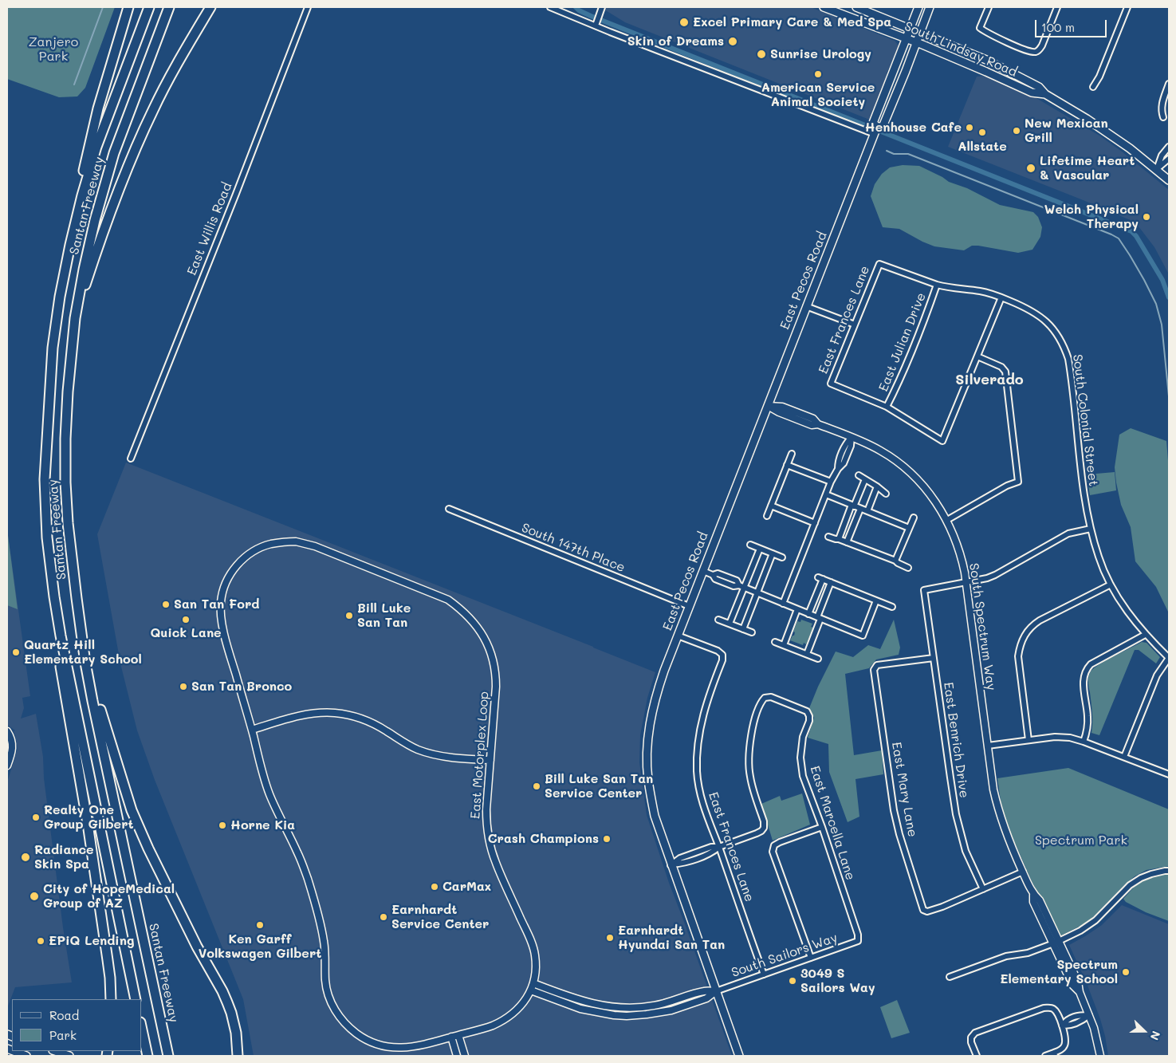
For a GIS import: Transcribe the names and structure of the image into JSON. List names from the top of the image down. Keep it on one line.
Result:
{"streets":{"highway":["Santan Freeway"],"main road":["South Lindsay Road","East Pecos Road"],"street":["East Willis Road","East Frances Lane","East Julian Drive","South Colonial Street","South 147th Place","South Spectrum Way","East Benrich Drive","East Motorplex Loop","East Mary Lane","East Marcella Lane","South Sailors Way"]},"crossings":[["South Lindsay Road","East Pecos Road"],["East Pecos Road","East Frances Lane"],["East Pecos Road","South 147th Place"],["East Pecos Road","South Spectrum Way"],["East Pecos Road","South Sailors Way"],["East Frances Lane","East Julian Drive"],["East Frances Lane","South Colonial Street"],["East Frances Lane","East Marcella Lane"],["East Frances Lane","South Sailors Way"],["East Julian Drive","South Colonial Street"],["South Spectrum Way","East Benrich Drive"],["East Benrich Drive","East Mary Lane"],["East Marcella Lane","South Sailors Way"]],"districts":["Silverado"],"parks":["Zanjero Park","Spectrum Park"],"places":["Excel Primary Care & Med Spa","Skin of Dreams","Sunrise Urology","American Service Animal Society","Henhouse Cafe","New Mexican Grill","Allstate","Lifetime Heart & Vascular","Welch Physical Therapy","San Tan Ford","Bill Luke San Tan","Quick Lane","Quartz Hill Elementary School","San Tan Bronco","Bill Luke San Tan Service Center","Realty One Group Gilbert","Horne Kia","Crash Champions","Radiance Skin Spa","CarMax","City of HopeMedical Group of AZ","Earnhardt Service Center","Ken Garff Volkswagen Gilbert","Earnhardt Hyundai San Tan","EPiQ Lending","Spectrum Elementary School","3049 S Sailors Way"],"legend":["Road","Park"],"scale_bar":"100 m","north":"right"}
